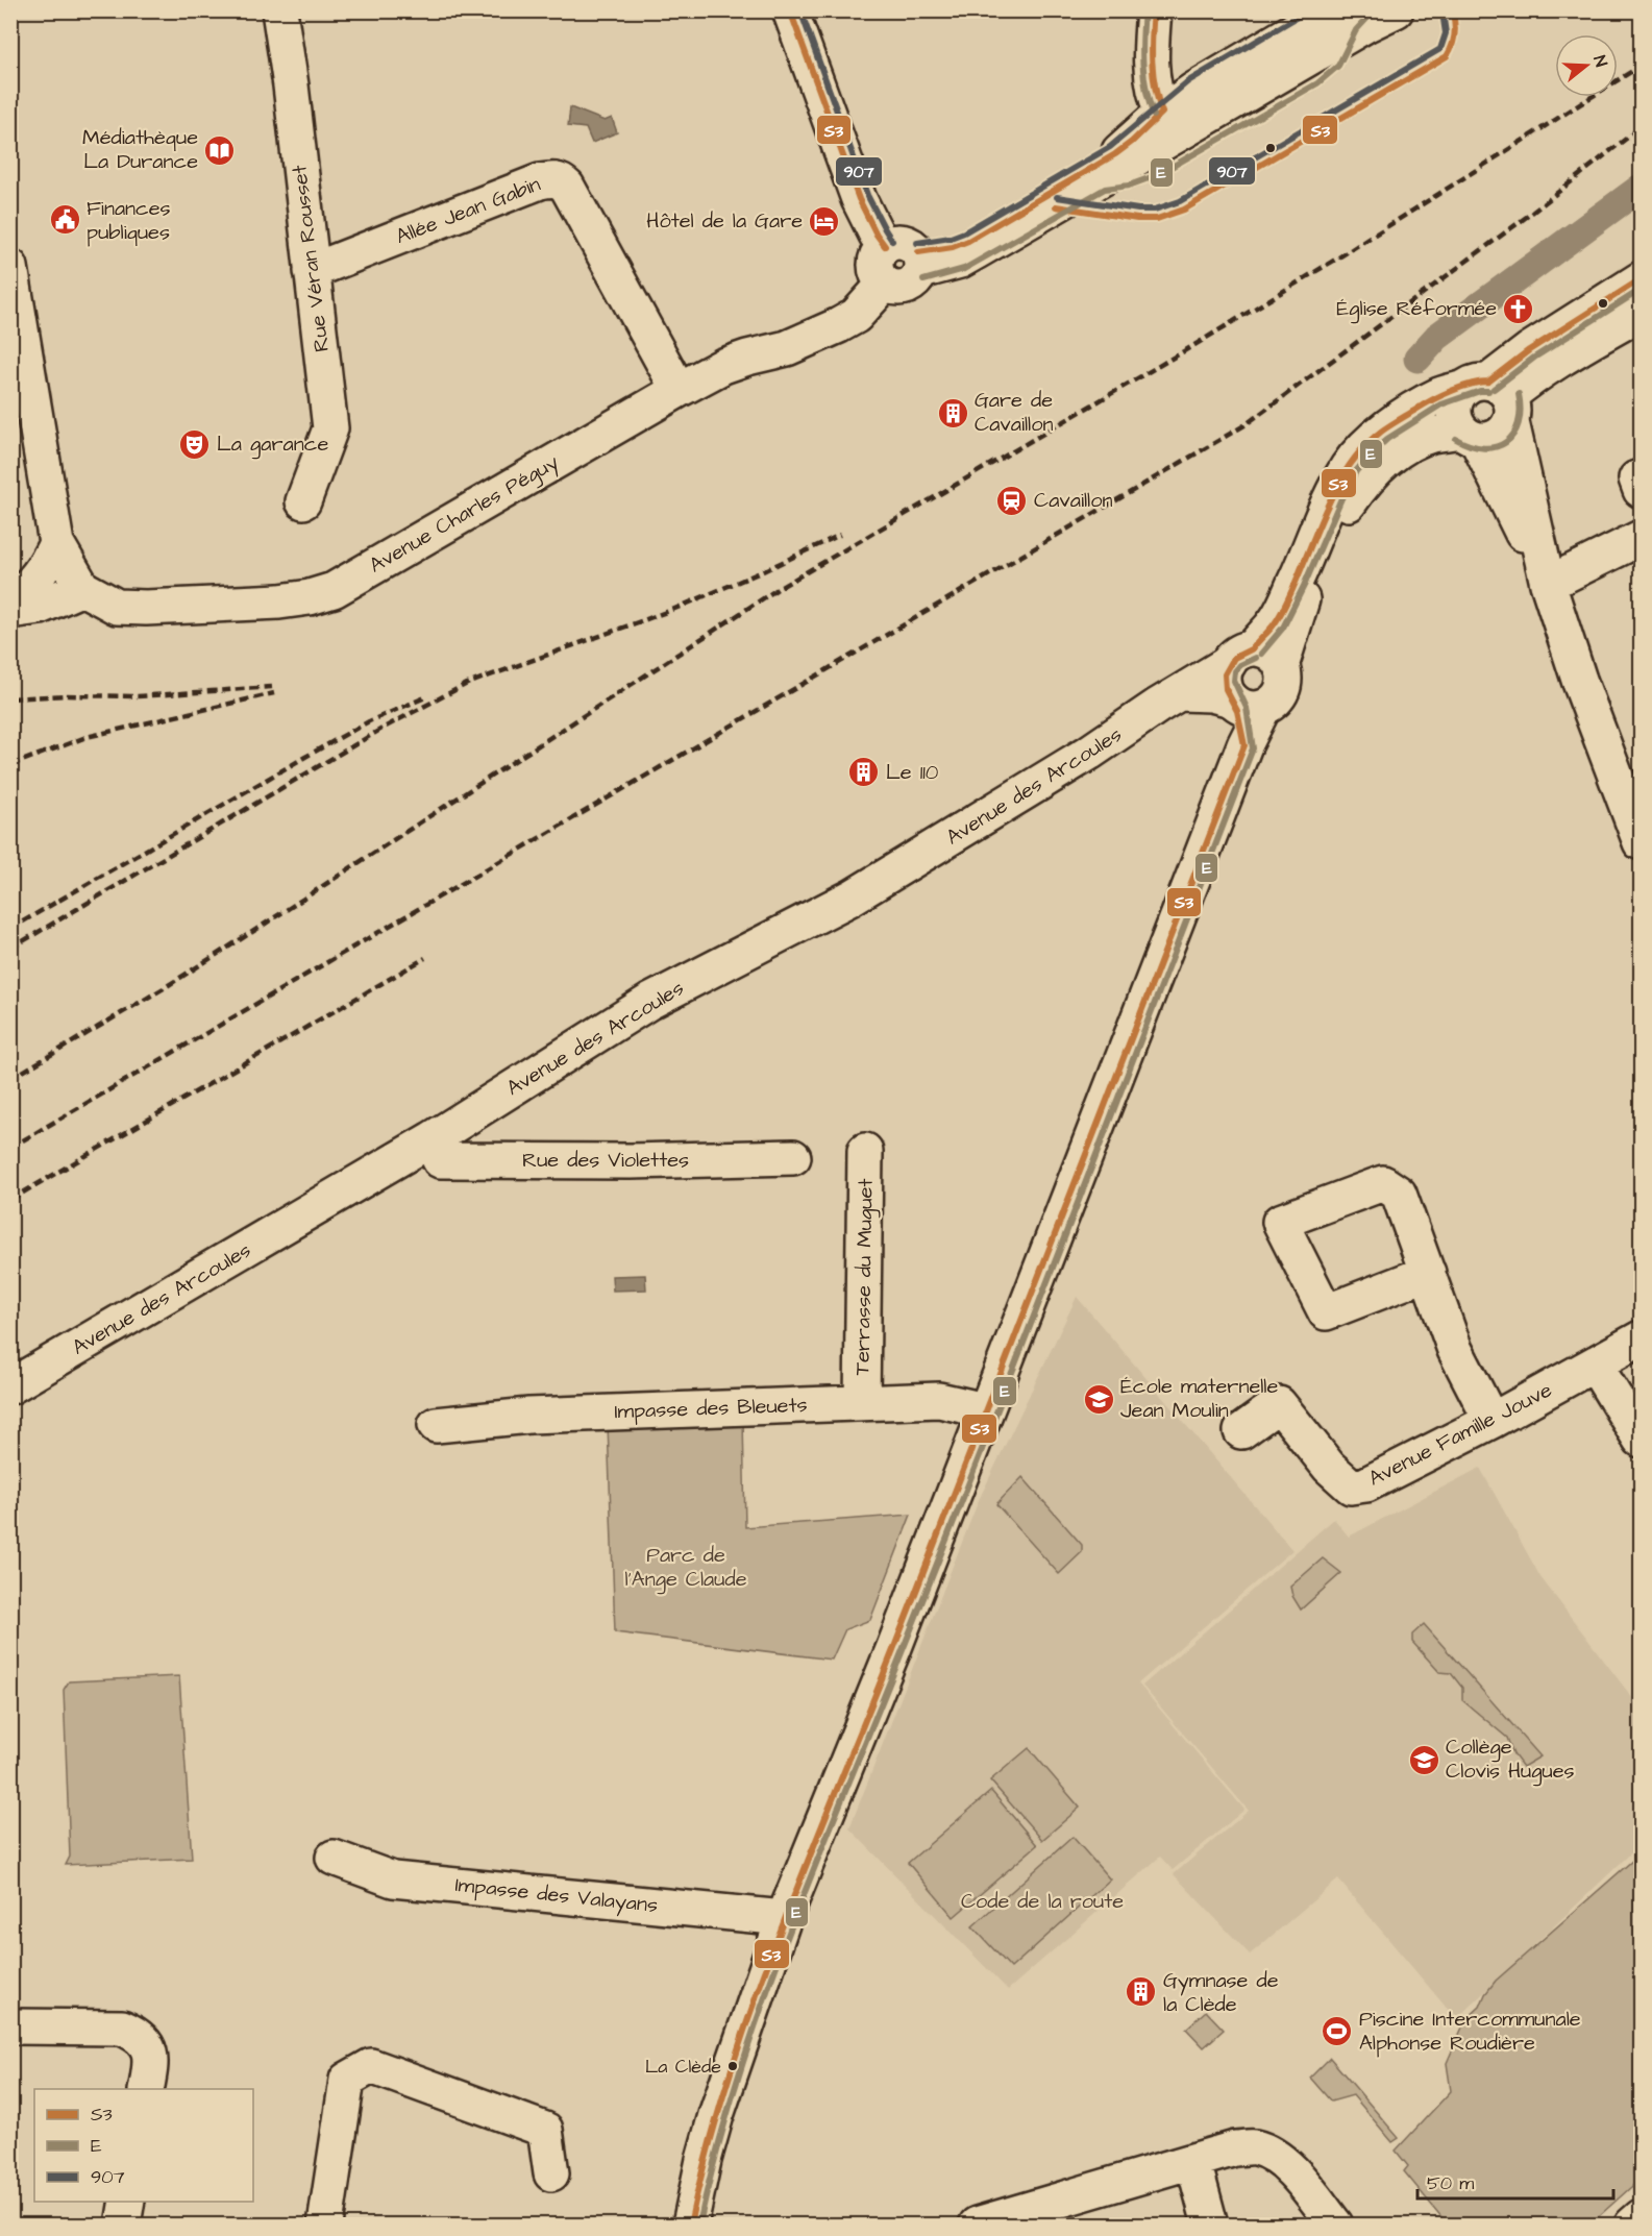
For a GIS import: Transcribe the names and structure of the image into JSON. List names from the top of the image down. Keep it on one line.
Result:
{"streets":{"street":["Allée Jean Gabin","Rue Véran Rousset","Avenue Charles Péguy","Avenue des Arcoules","Rue des Violettes","Terrasse du Muguet","Impasse des Bleuets","Avenue Famille Jouve","Impasse des Valayans"]},"crossings":[["Allée Jean Gabin","Rue Véran Rousset"],["Allée Jean Gabin","Avenue Charles Péguy"],["Avenue des Arcoules","Rue des Violettes"],["Terrasse du Muguet","Impasse des Bleuets"]],"parks":["Parc de l'Ange Claude","Code de la route"],"places":{"library":["Médiathèque La Durance"],"public building":["Finances publiques"],"hotel":["Hôtel de la Gare"],"church":["Église Réformée"],"building":["Gare de Cavaillon","Le 110","Gymnase de la Clède"],"theatre":["La garance"],"station":["Cavaillon"],"school or university":["École maternelle Jean Moulin","Collège Clovis Hugues"],"sports":["Piscine Intercommunale Alphonse Roudière"],"other":["La Clède"]},"lines":["transit line S3","transit line E","transit line 907"],"legend":["S3","E","907"],"scale_bar":"50 m","north":"right"}
